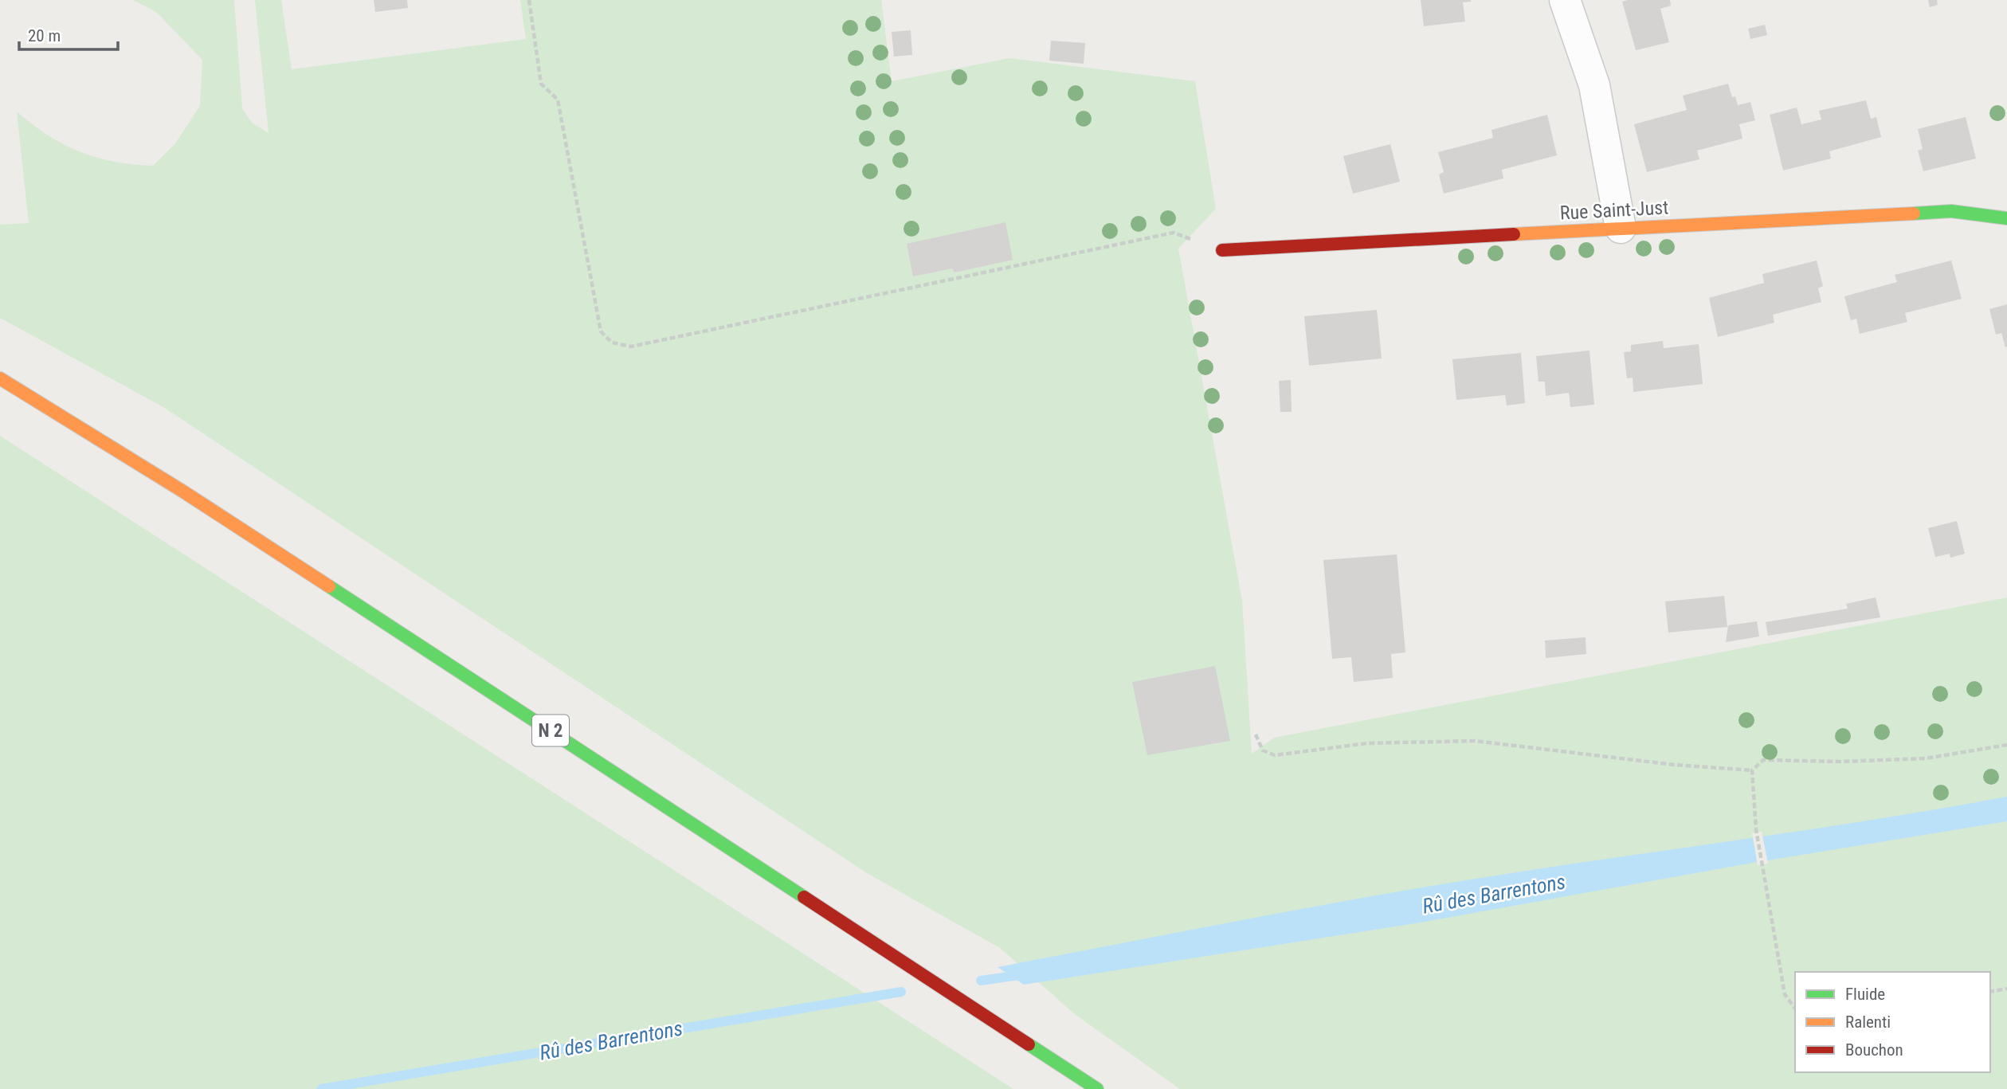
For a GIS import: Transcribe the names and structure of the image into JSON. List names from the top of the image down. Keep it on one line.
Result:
{"streets":{"main road":["Rue Saint-Just","N 2"]},"water":["Rû des Barrentons"],"legend":["Fluide","Ralenti","Bouchon"],"scale_bar":"20 m"}
